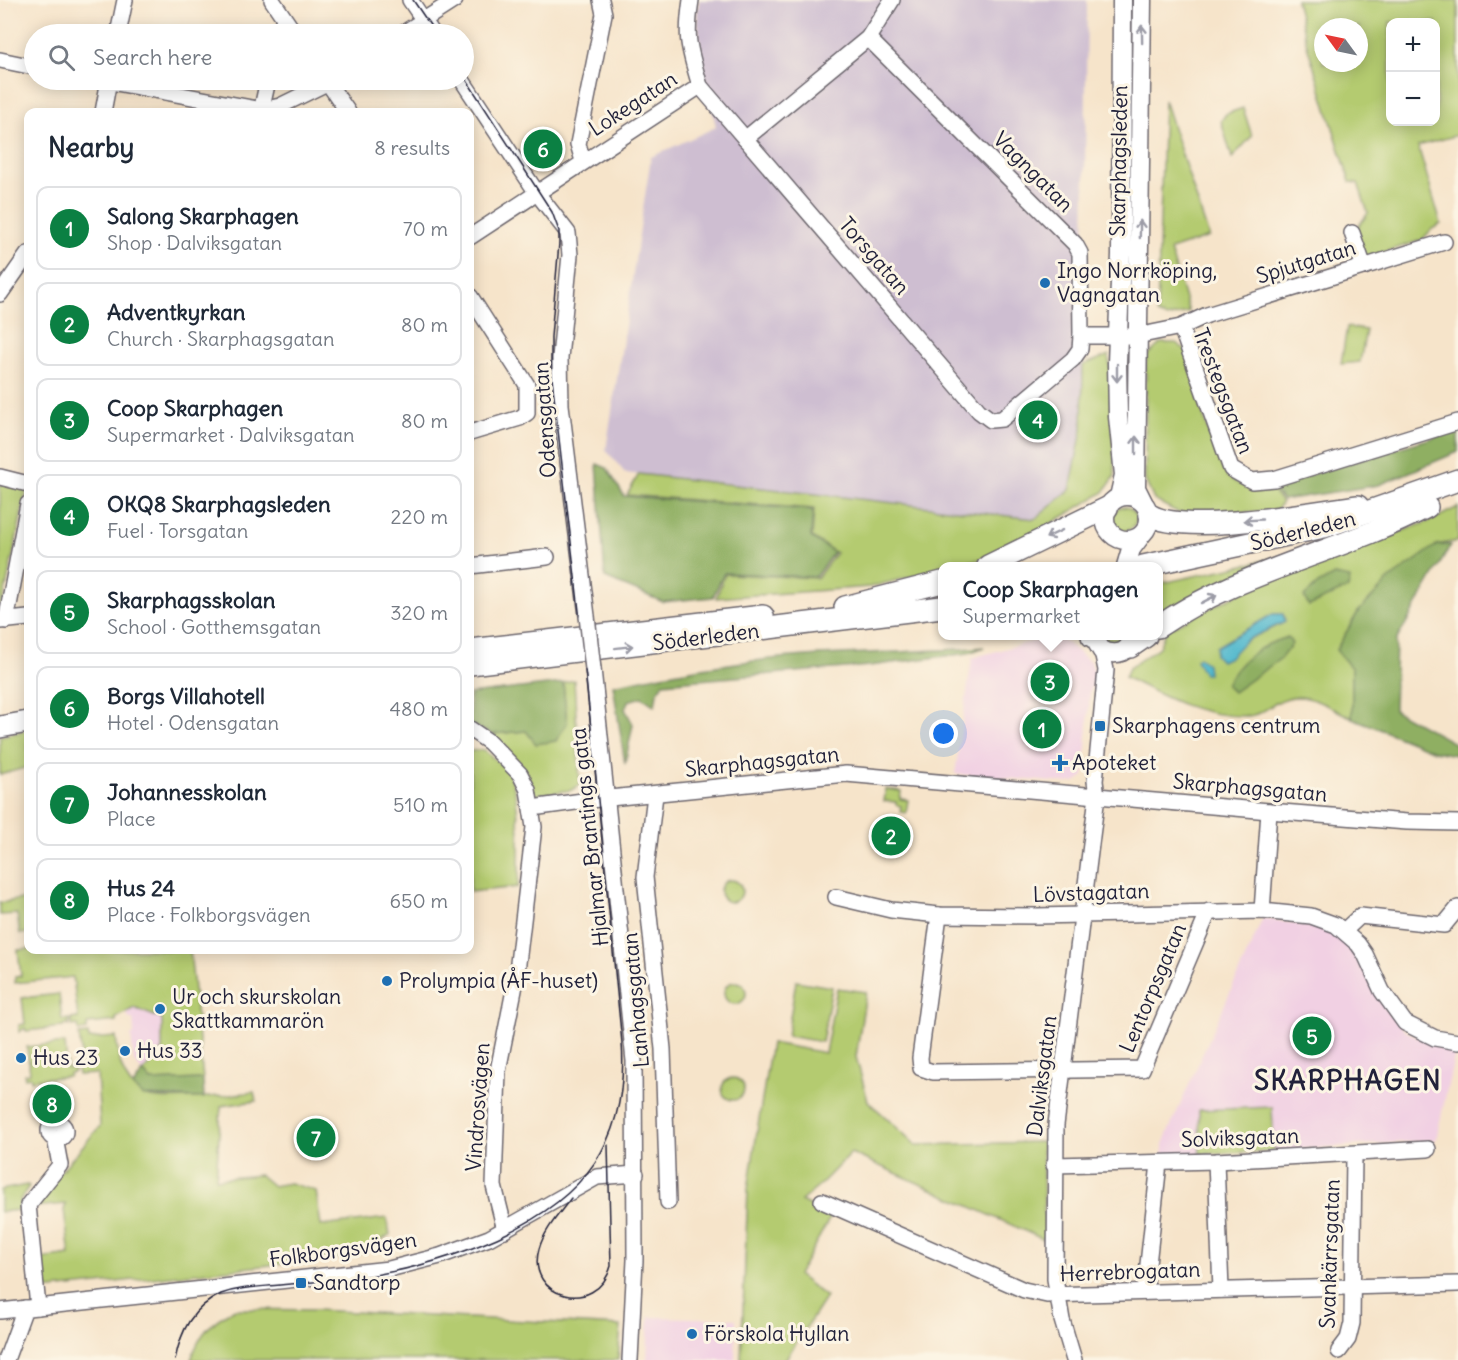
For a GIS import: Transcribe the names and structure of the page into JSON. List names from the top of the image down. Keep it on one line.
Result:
{"streets":{"highway":["Söderleden"],"main road":["Skarphagsleden"],"street":["Lokegatan","Vagngatan","Torsgatan","Spjutgatan","Trestegsgatan","Odensgatan","Skarphagsgatan","Hjalmar Brantings gata","Lövstagatan","Lentorpsgatan","Lanhagsgatan","Dalviksgatan","Vindrosvägen","Solviksgatan","Folkborgsvägen","Svankärrsgatan","Herrebrogatan"]},"crossings":[["Lokegatan","Torsgatan"],["Lokegatan","Odensgatan"],["Skarphagsleden","Trestegsgatan"],["Vagngatan","Torsgatan"],["Spjutgatan","Trestegsgatan"],["Odensgatan","Hjalmar Brantings gata"],["Skarphagsgatan","Hjalmar Brantings gata"],["Skarphagsgatan","Lanhagsgatan"],["Skarphagsgatan","Dalviksgatan"],["Skarphagsgatan","Vindrosvägen"],["Hjalmar Brantings gata","Folkborgsvägen"],["Lövstagatan","Lentorpsgatan"],["Lövstagatan","Dalviksgatan"],["Lentorpsgatan","Dalviksgatan"],["Dalviksgatan","Solviksgatan"],["Dalviksgatan","Herrebrogatan"],["Vindrosvägen","Folkborgsvägen"],["Solviksgatan","Svankärrsgatan"],["Svankärrsgatan","Herrebrogatan"]],"districts":["SKARPHAGEN"],"places":{"other":["Ingo Norrköping, Vagngatan","Prolympia (ÅF-huset)","Ur och skurskolan Skattkammarön","Hus 33","Hus 23","Förskola Hyllan"],"transit":["Skarphagens centrum","Sandtorp"],"health":["Apoteket"]},"north":"top left","page":{"map_buttons":["+","−"],"search":"Search here","heading":["Nearby","8 results"],"pins":["6","4","3","1","2","5","8","7"],"list":[{"mark":"1","name":"Salong Skarphagen","note":"Shop · Dalviksgatan","value":"70 m"},{"mark":"2","name":"Adventkyrkan","note":"Church · Skarphagsgatan","value":"80 m"},{"mark":"3","name":"Coop Skarphagen","note":"Supermarket · Dalviksgatan","value":"80 m"},{"mark":"4","name":"OKQ8 Skarphagsleden","note":"Fuel · Torsgatan","value":"220 m"},{"mark":"5","name":"Skarphagsskolan","note":"School · Gotthemsgatan","value":"320 m"},{"mark":"6","name":"Borgs Villahotell","note":"Hotel · Odensgatan","value":"480 m"},{"mark":"7","name":"Johannesskolan","note":"Place","value":"510 m"},{"mark":"8","name":"Hus 24","note":"Place · Folkborgsvägen","value":"650 m"}],"popup":["Coop Skarphagen","Supermarket"]}}
